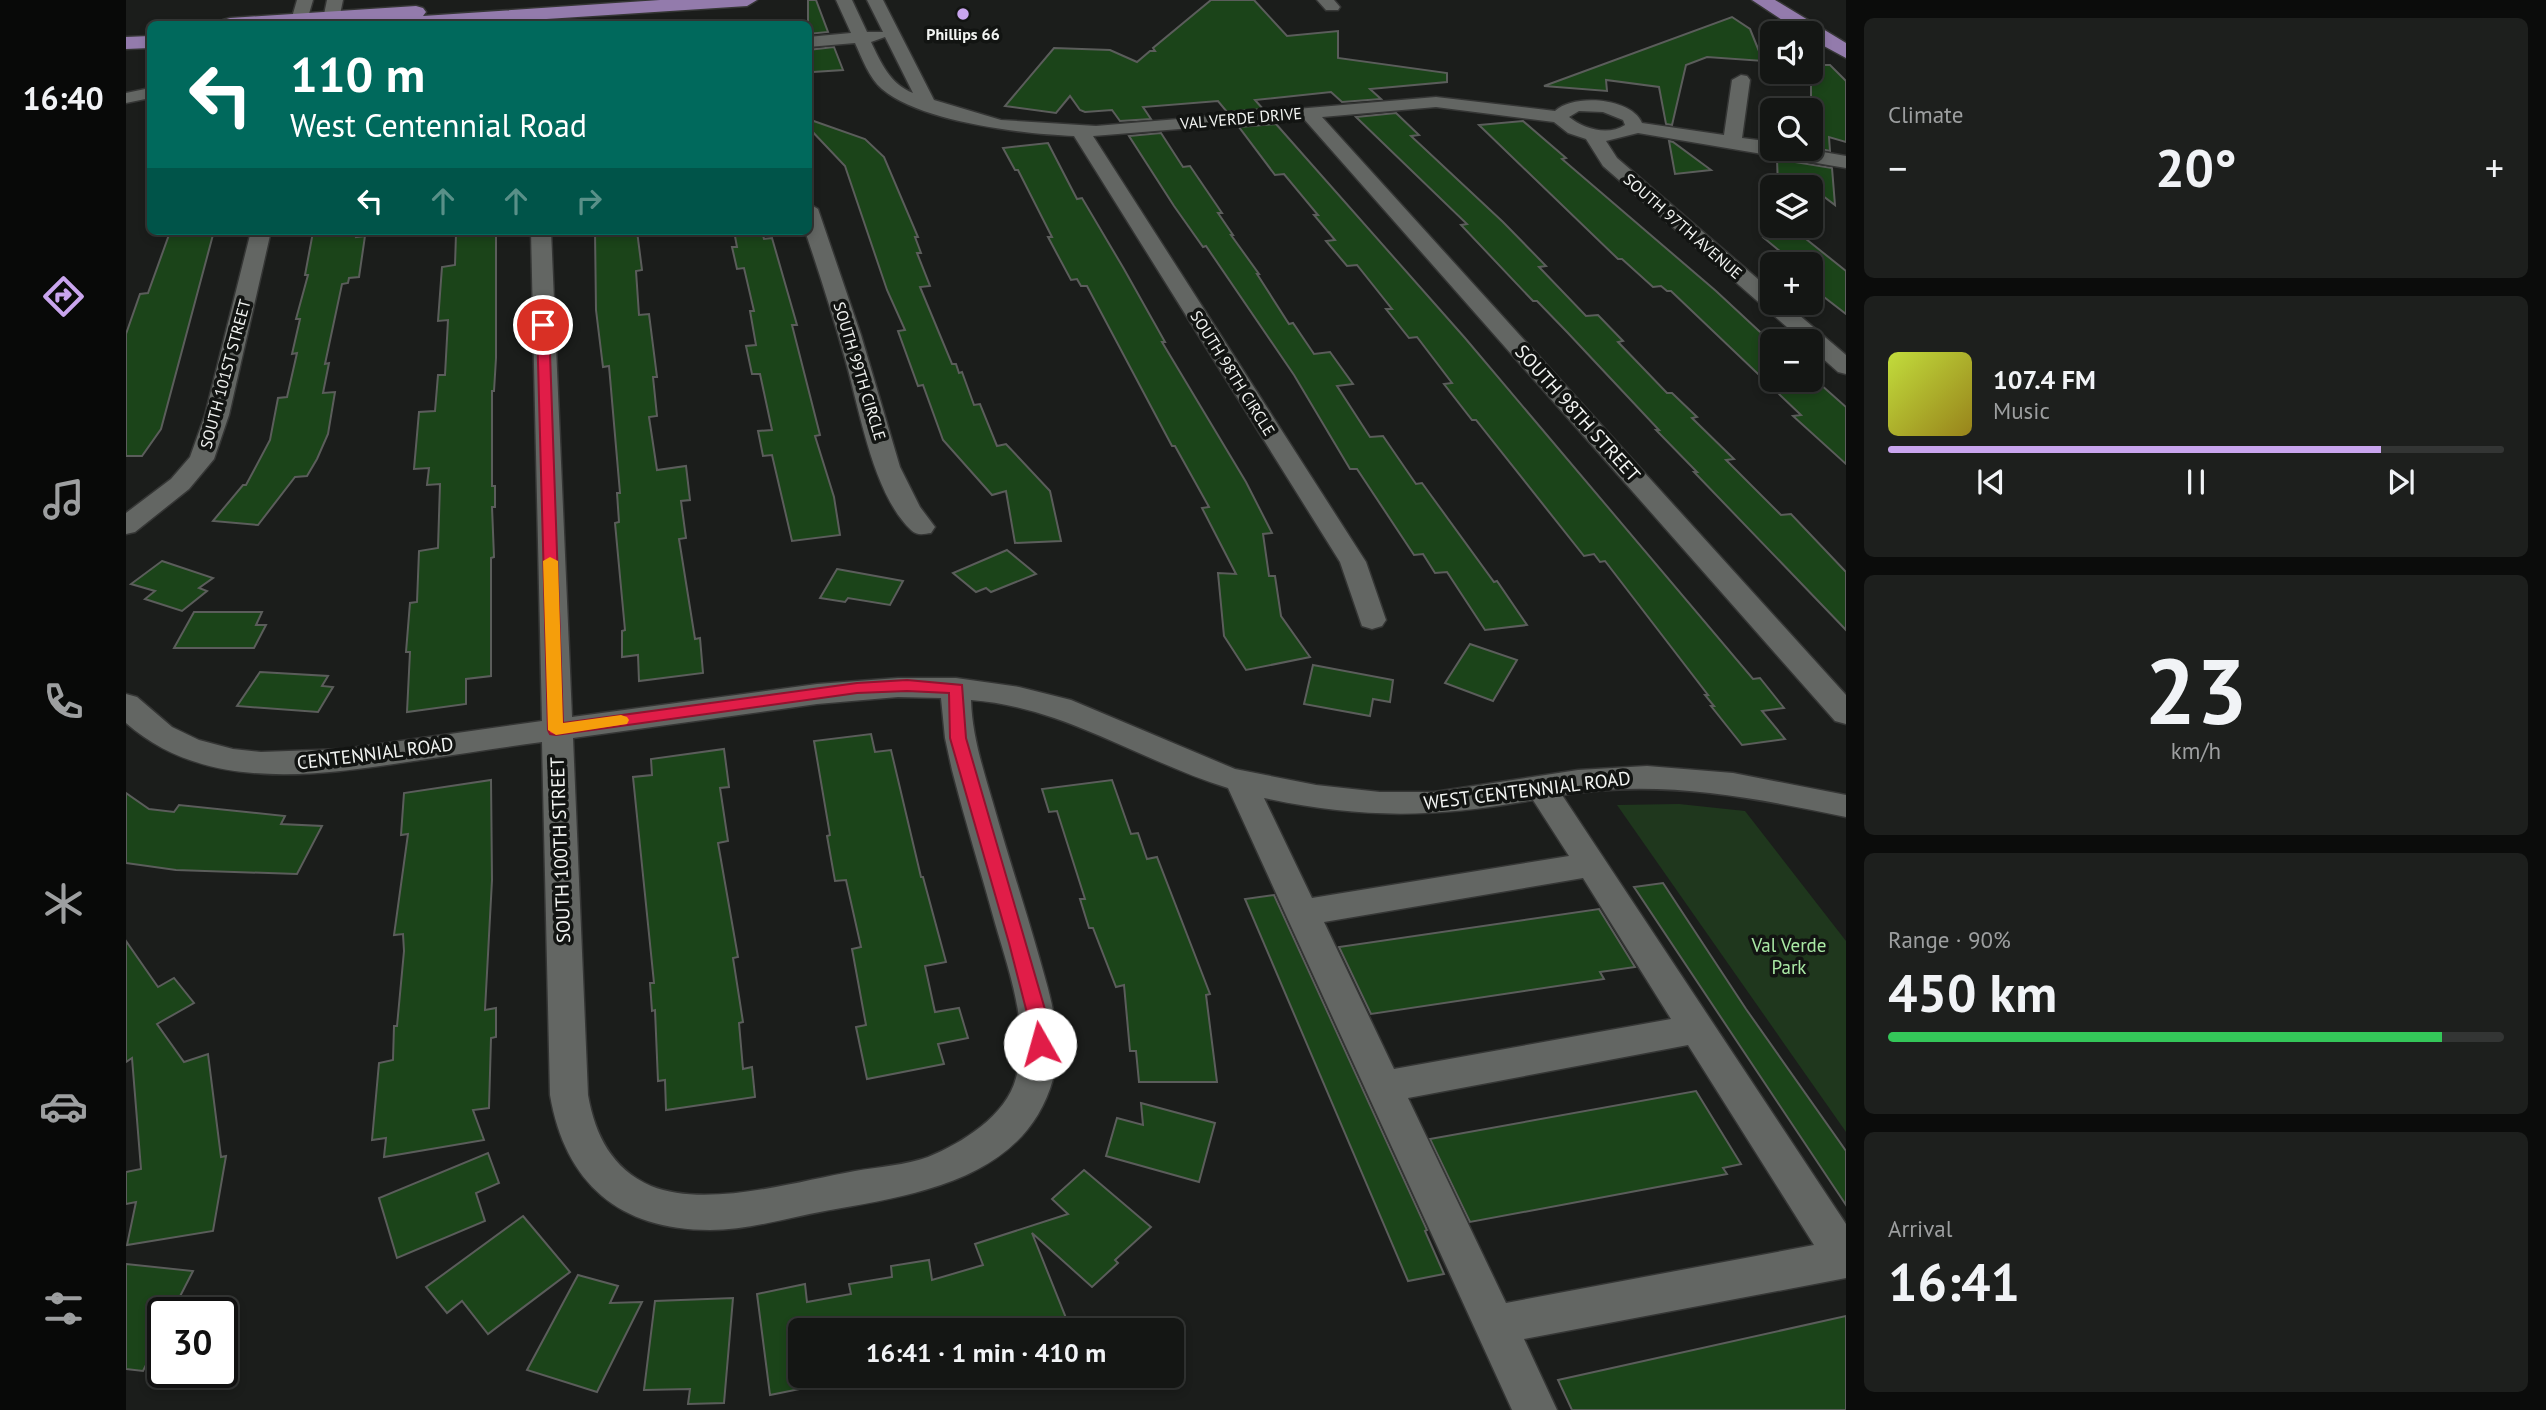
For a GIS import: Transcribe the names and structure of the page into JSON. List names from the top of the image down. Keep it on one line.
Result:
{"streets":{"street":["VAL VERDE DRIVE","SOUTH 97TH AVENUE","SOUTH 99TH CIRCLE","SOUTH 98TH CIRCLE","SOUTH 101ST STREET","SOUTH 98TH STREET","CENTENNIAL ROAD","WEST CENTENNIAL ROAD","SOUTH 100TH STREET"]},"crossings":[["VAL VERDE DRIVE","SOUTH 97TH AVENUE"],["VAL VERDE DRIVE","SOUTH 98TH CIRCLE"],["VAL VERDE DRIVE","SOUTH 98TH STREET"],["CENTENNIAL ROAD","WEST CENTENNIAL ROAD"],["CENTENNIAL ROAD","SOUTH 100TH STREET"],["WEST CENTENNIAL ROAD","SOUTH 100TH STREET"]],"parks":["Val Verde Park"],"places":["Phillips 66"],"page":{"tabs":"16:40","tile":["Climate",["23","km/h"],["Range · 90%","450 km"],["Arrival","16:41"]],"map_buttons":["+","−"],"turn":["110 m","West Centennial Road"],"heat":["−","20°","+"],"song":["107.4 FM","Music"],"limit":"30","trip":"16:41 · 1 min · 410 m"}}
